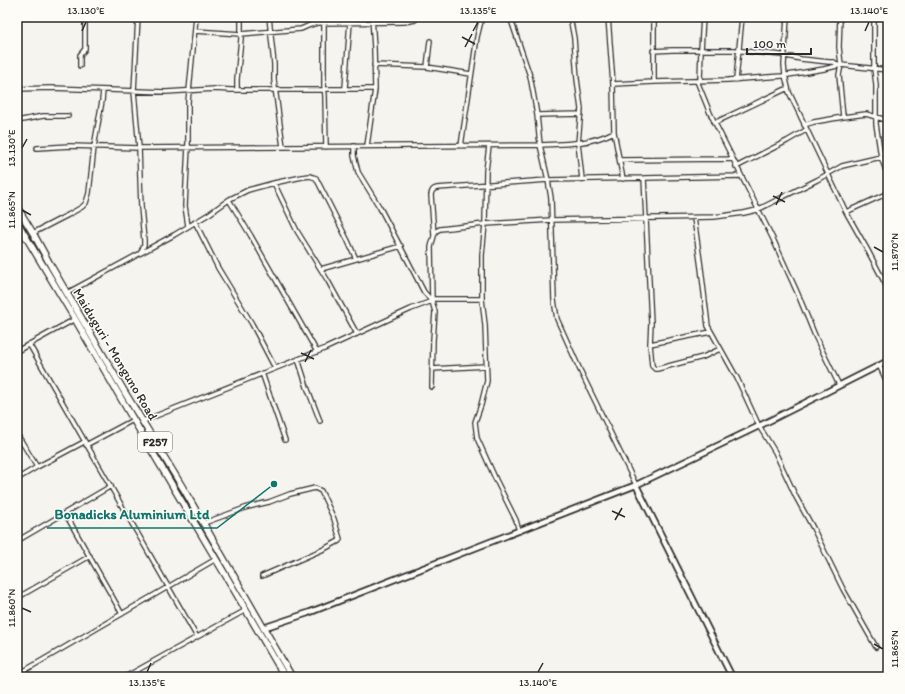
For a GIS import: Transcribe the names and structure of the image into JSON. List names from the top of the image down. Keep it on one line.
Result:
{"streets":{"main road":["Maiduguri - Monguno Road","F257"]},"places":["Bonadicks Aluminium Ltd"],"scale_bar":"100 m","coordinates":["13.130°E","13.135°E","13.140°E","11.865°N","11.870°N","11.860°N"]}
